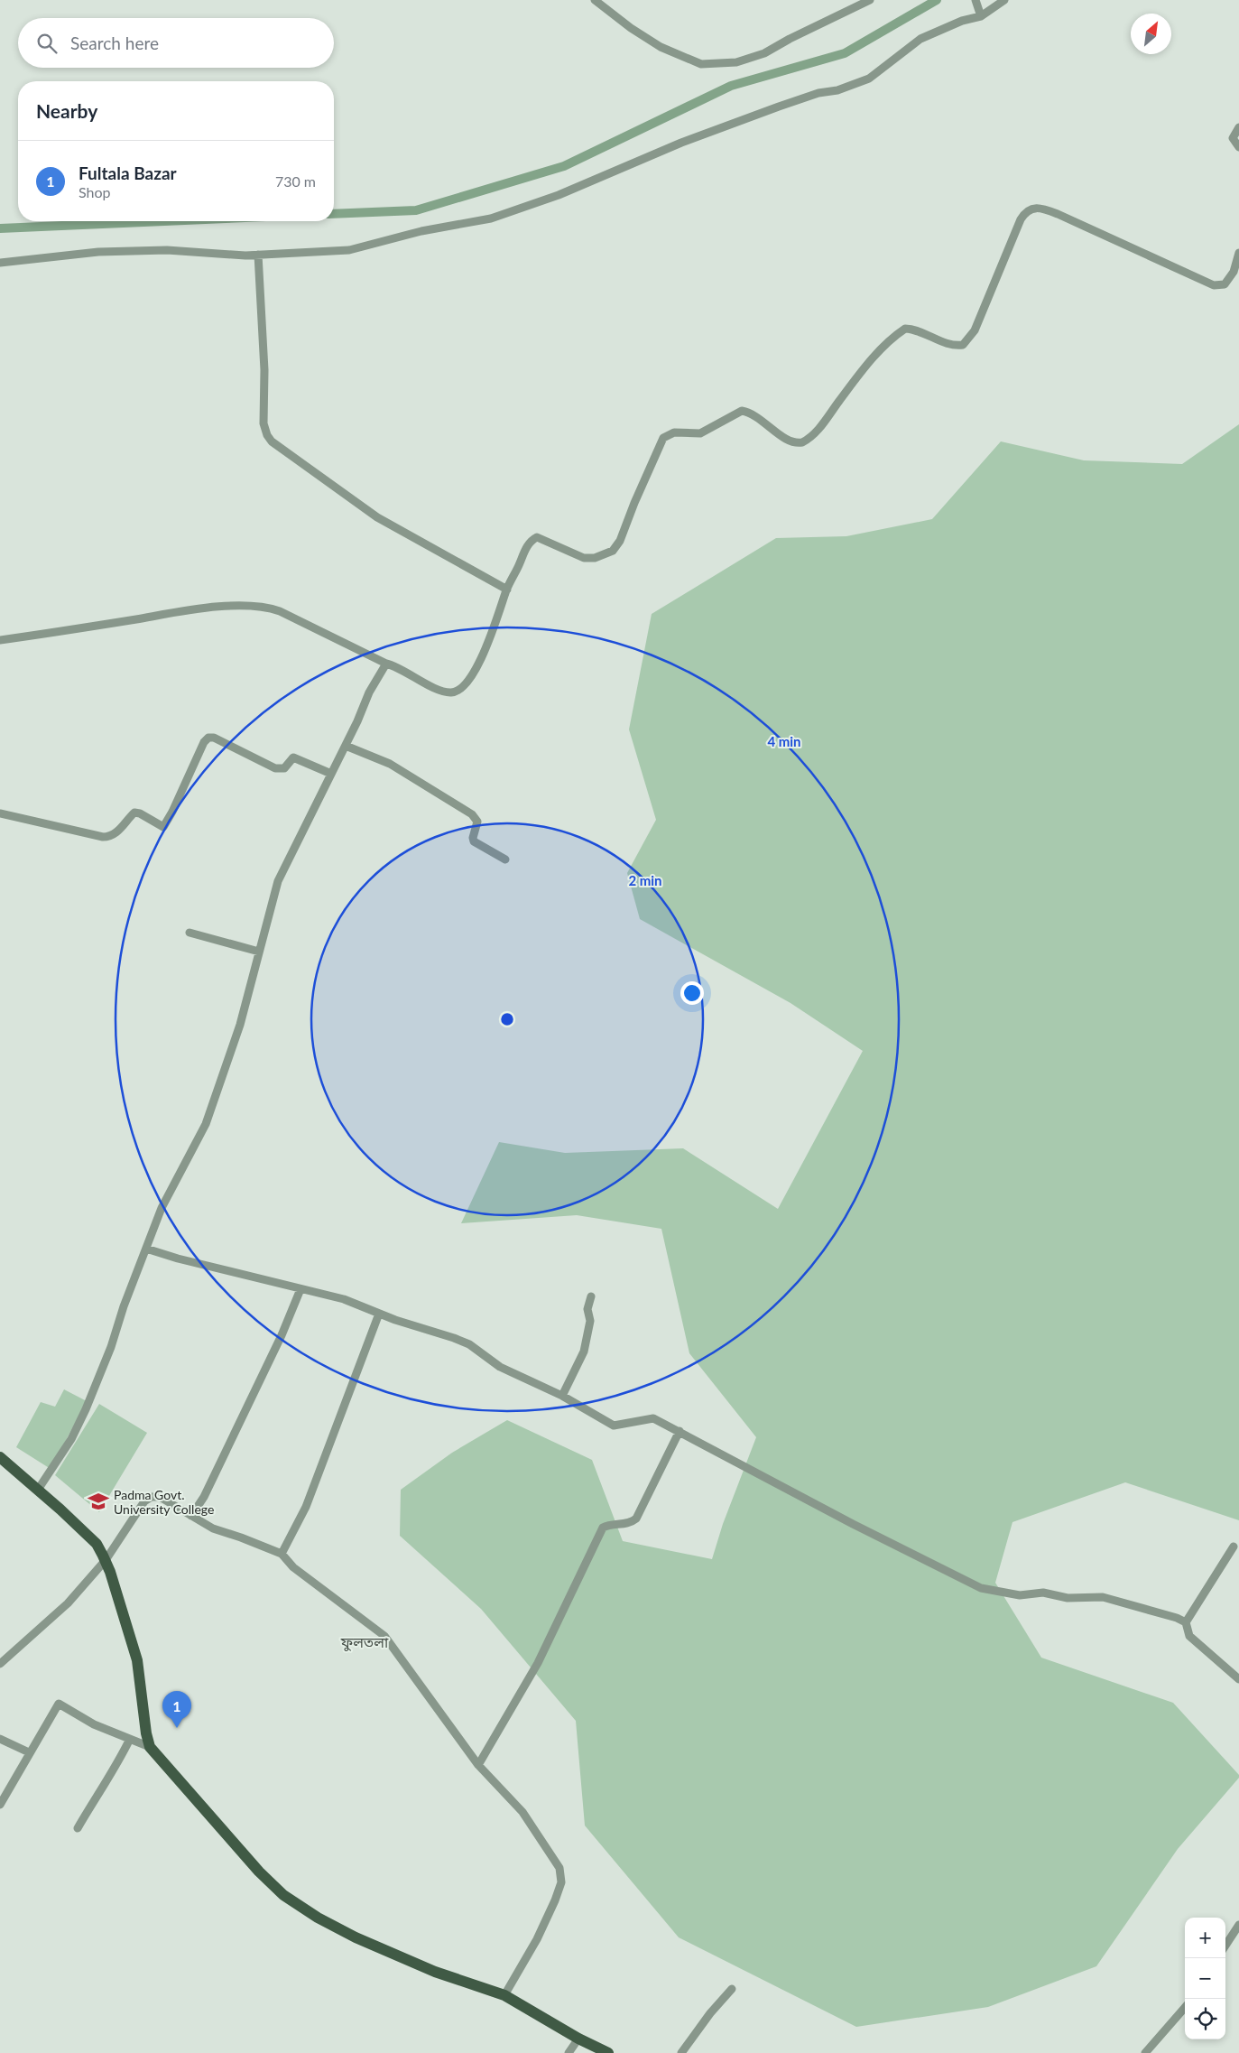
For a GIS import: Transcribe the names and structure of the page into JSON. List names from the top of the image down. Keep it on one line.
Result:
{"districts":["ফুলতলা"],"places":{"school or university":["Padma Govt. University College"]},"north":"top right","page":{"search":"Search here","heading":"Nearby","list":[{"mark":"1","name":"Fultala Bazar","note":"Shop","value":"730 m"}],"pins":"1","map_buttons":["+","−"]},"rings":["4 min","2 min"]}
